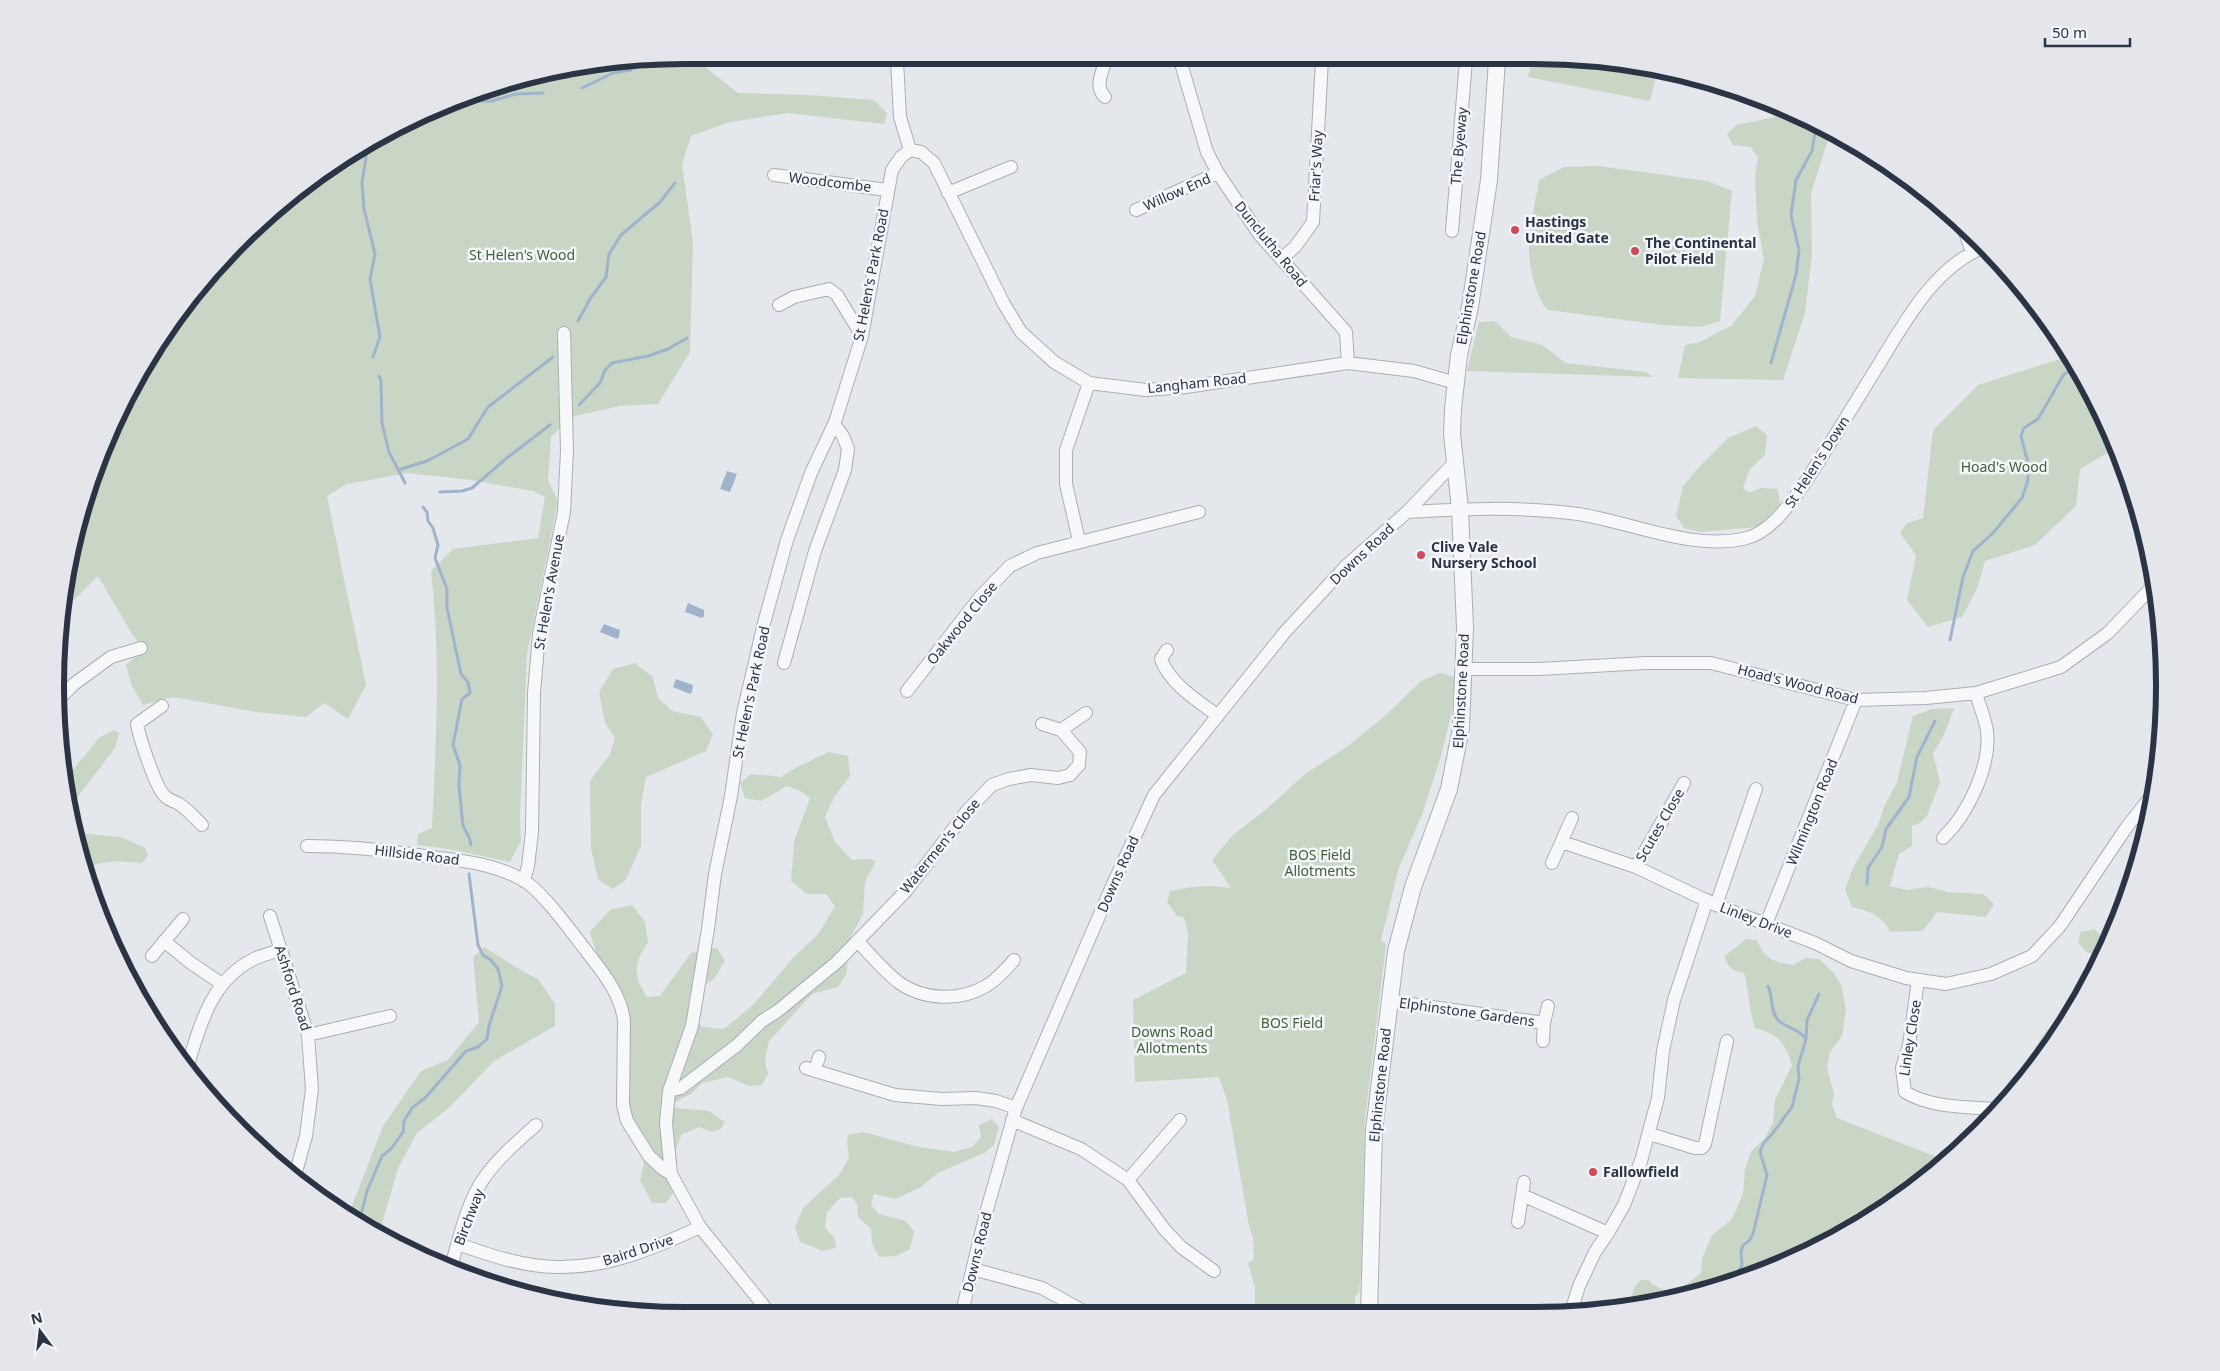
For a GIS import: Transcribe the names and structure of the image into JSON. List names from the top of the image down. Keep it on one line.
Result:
{"streets":{"street":["The Byeway","Friar's Way","Woodcombe","Willow End","Dunclutha Road","St Helen's Park Road","Elphinstone Road","Langham Road","St Helen's Down","Downs Road","St Helen's Avenue","Oakwood Close","Hoad's Wood Road","Wilmington Road","Scutes Close","Watermen's Close","Hillside Road","Linley Drive","Ashford Road","Elphinstone Gardens","Linley Close","Birchway","Baird Drive"]},"crossings":[["Friar's Way","Dunclutha Road"],["Woodcombe","St Helen's Park Road"],["Willow End","Dunclutha Road"],["Dunclutha Road","Langham Road"],["St Helen's Park Road","Langham Road"],["St Helen's Park Road","Watermen's Close"],["St Helen's Park Road","Baird Drive"],["Elphinstone Road","Langham Road"],["Elphinstone Road","St Helen's Down"],["Elphinstone Road","Downs Road"],["Elphinstone Road","Hoad's Wood Road"],["Elphinstone Road","Elphinstone Gardens"],["St Helen's Down","Downs Road"],["St Helen's Avenue","Hillside Road"],["Hoad's Wood Road","Wilmington Road"],["Wilmington Road","Linley Drive"],["Scutes Close","Linley Drive"],["Linley Drive","Linley Close"],["Birchway","Baird Drive"]],"parks":["St Helen's Wood","Hoad's Wood","BOS Field Allotments","BOS Field","Downs Road Allotments"],"places":["Hastings United Gate","The Continental Pilot Field","Clive Vale Nursery School","Fallowfield"],"scale_bar":"50 m","north":"top"}
